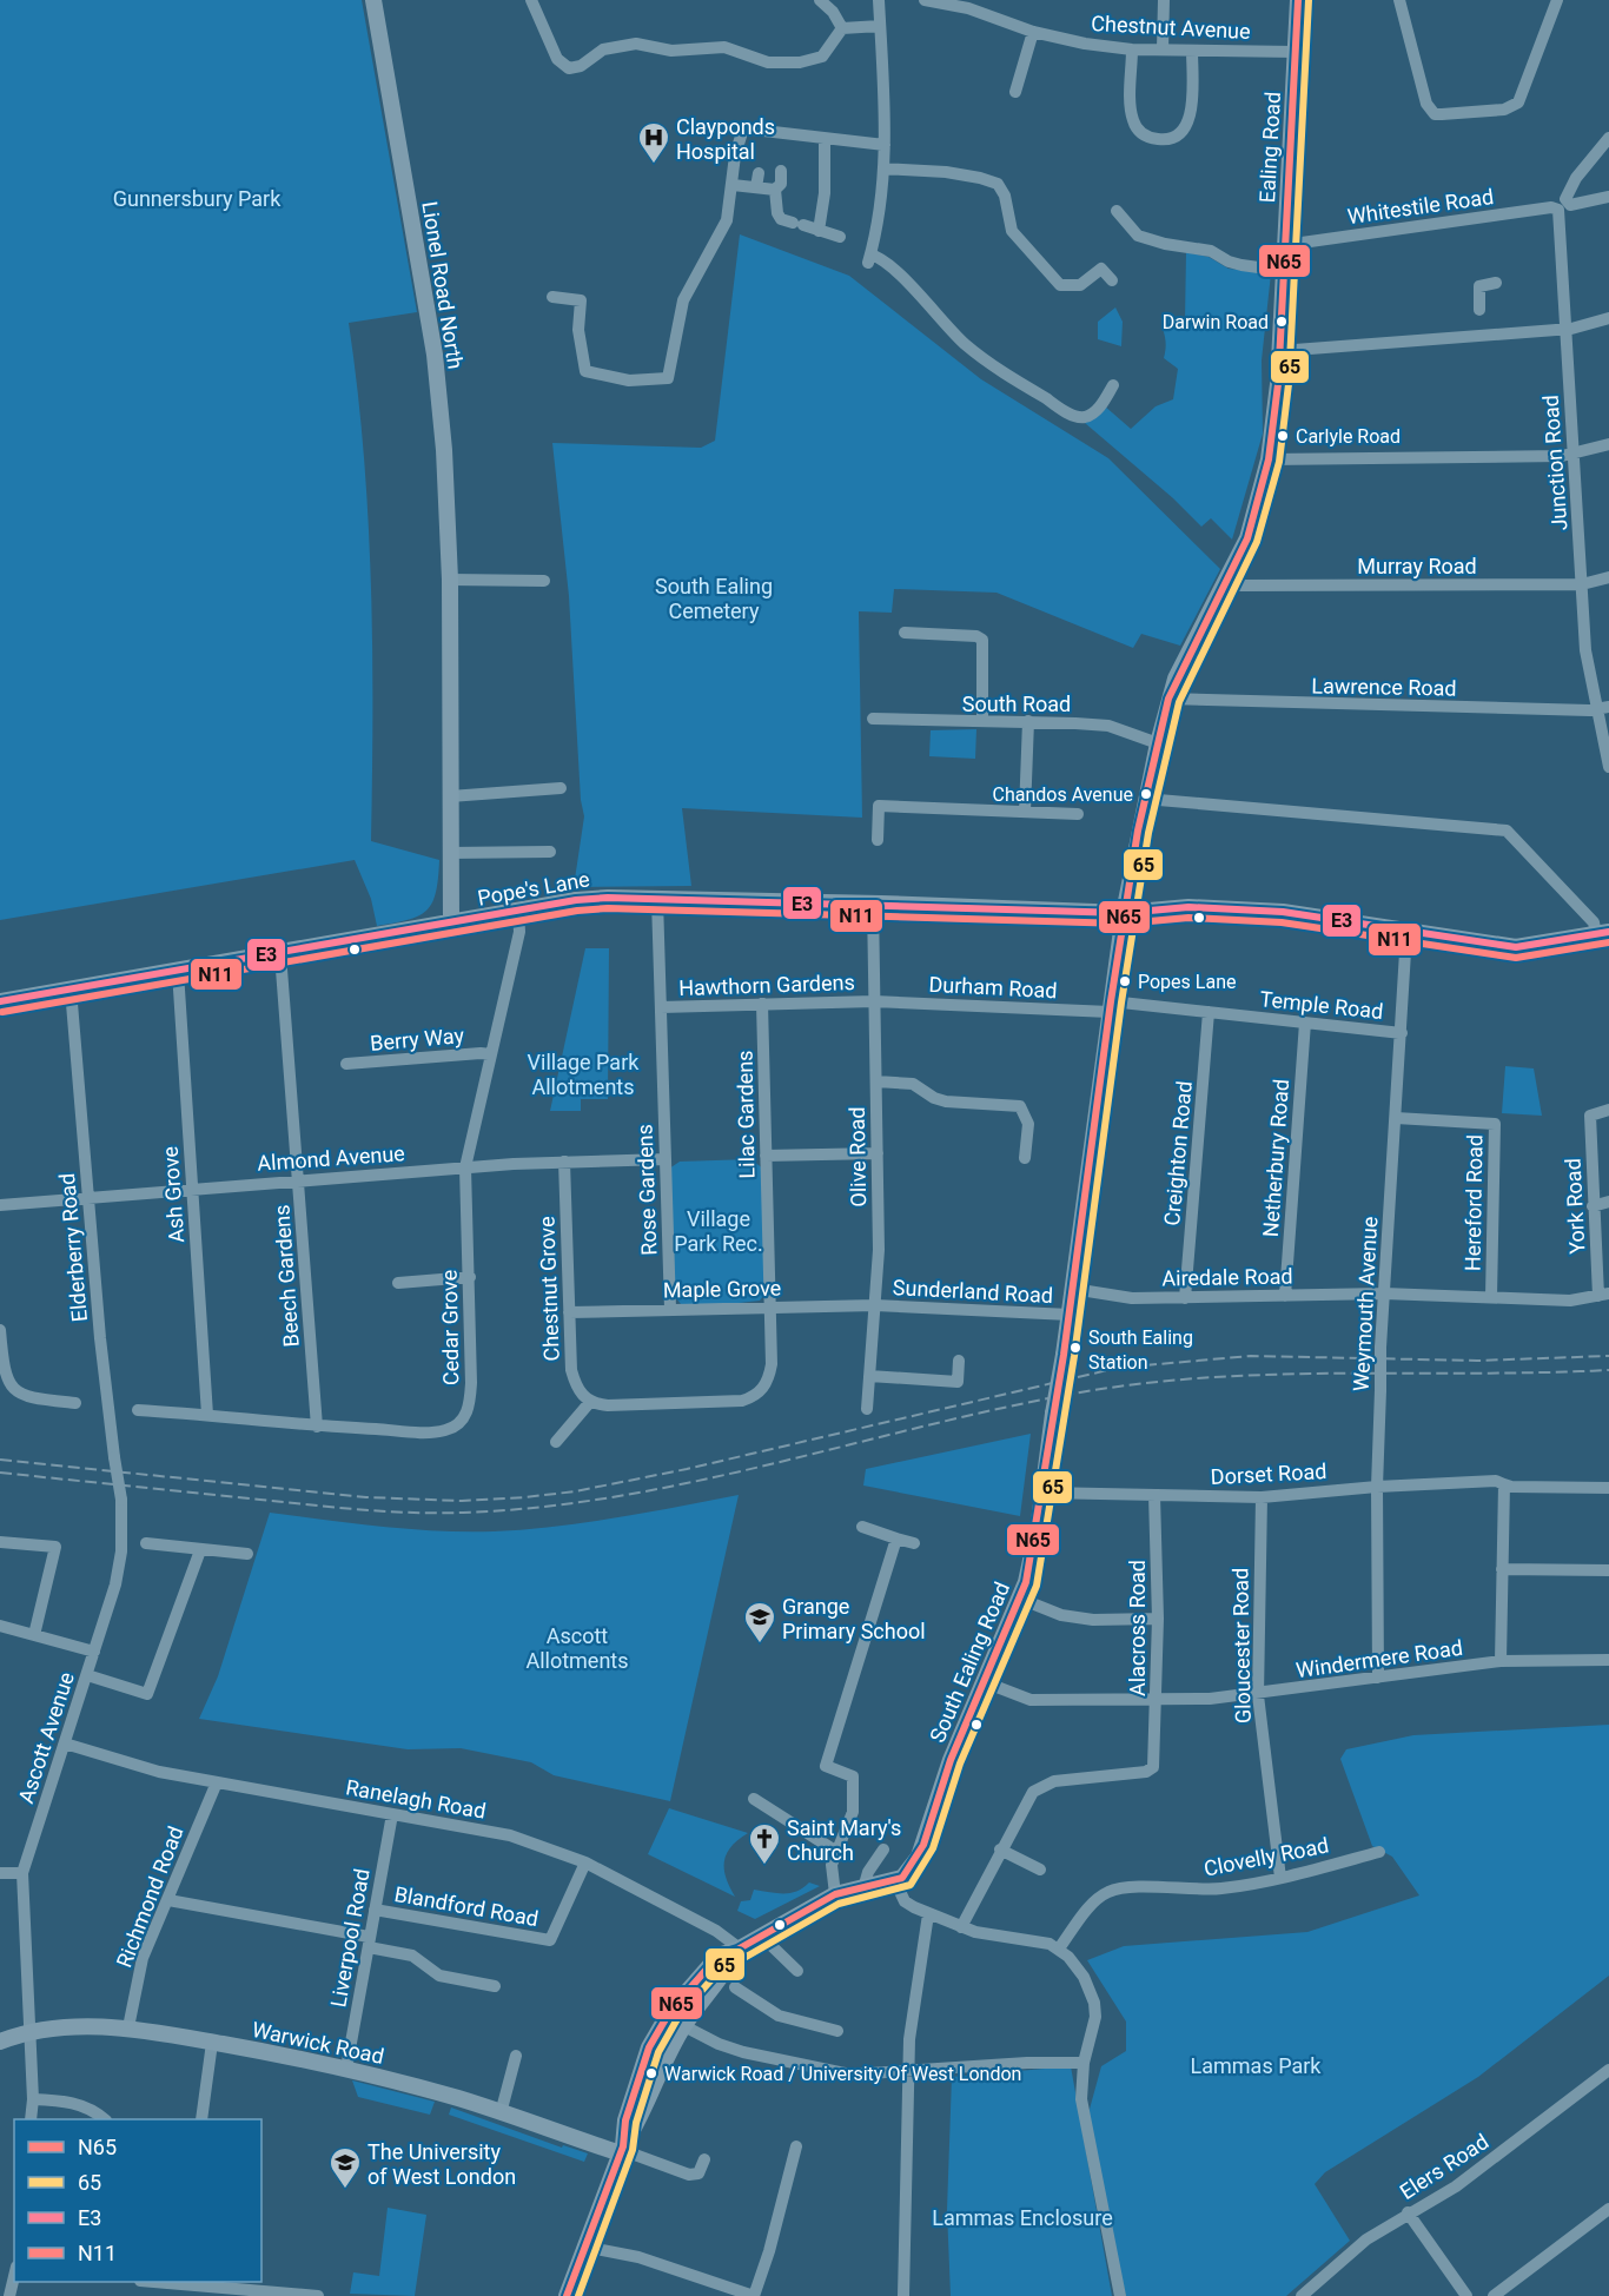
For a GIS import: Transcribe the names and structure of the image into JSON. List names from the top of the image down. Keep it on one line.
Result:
{"streets":{"main road":["Ealing Road","Lionel Road North","Pope's Lane","South Ealing Road","Warwick Road"],"street":["Chestnut Avenue","Whitestile Road","Junction Road","Murray Road","Lawrence Road","South Road","Hawthorn Gardens","Durham Road","Temple Road","Berry Way","Lilac Gardens","Creighton Road","Olive Road","Almond Avenue","Netherbury Road","Rose Gardens","Ash Grove","Hereford Road","York Road","Elderberry Road","Beech Gardens","Airedale Road","Chestnut Grove","Maple Grove","Sunderland Road","Weymouth Avenue","Cedar Grove","Dorset Road","Alacross Road","Gloucester Road","Windermere Road","Ascott Avenue","Ranelagh Road","Clovelly Road","Richmond Road","Blandford Road","Liverpool Road","Elers Road"]},"crossings":[["Chestnut Avenue","Ealing Road"],["Ealing Road","Whitestile Road"],["Ealing Road","South Ealing Road"],["Whitestile Road","Junction Road"],["Lionel Road North","Pope's Lane"],["Junction Road","Murray Road"],["Junction Road","Lawrence Road"],["Murray Road","South Ealing Road"],["Lawrence Road","South Ealing Road"],["South Road","South Ealing Road"],["Pope's Lane","Olive Road"],["Pope's Lane","Rose Gardens"],["Pope's Lane","Ash Grove"],["Pope's Lane","Elderberry Road"],["Pope's Lane","Beech Gardens"],["Pope's Lane","Weymouth Avenue"],["Pope's Lane","Cedar Grove"],["Pope's Lane","South Ealing Road"],["Hawthorn Gardens","Durham Road"],["Hawthorn Gardens","Lilac Gardens"],["Hawthorn Gardens","Olive Road"],["Hawthorn Gardens","Rose Gardens"],["Durham Road","Temple Road"],["Durham Road","Olive Road"],["Durham Road","South Ealing Road"],["Temple Road","Creighton Road"],["Temple Road","Netherbury Road"],["Temple Road","Weymouth Avenue"],["Temple Road","South Ealing Road"],["Berry Way","Cedar Grove"],["Lilac Gardens","Maple Grove"],["Creighton Road","Airedale Road"],["Olive Road","Maple Grove"],["Olive Road","Sunderland Road"],["Almond Avenue","Rose Gardens"],["Almond Avenue","Ash Grove"],["Almond Avenue","Elderberry Road"],["Almond Avenue","Beech Gardens"],["Almond Avenue","Chestnut Grove"],["Almond Avenue","Cedar Grove"],["Netherbury Road","Airedale Road"],["Rose Gardens","Maple Grove"],["Ash Grove","Cedar Grove"],["Hereford Road","Airedale Road"],["Hereford Road","Weymouth Avenue"],["York Road","Airedale Road"],["Elderberry Road","Ascott Avenue"],["Beech Gardens","Cedar Grove"],["Airedale Road","Weymouth Avenue"],["Airedale Road","South Ealing Road"],["Chestnut Grove","Maple Grove"],["Maple Grove","Sunderland Road"],["Sunderland Road","South Ealing Road"],["Weymouth Avenue","Dorset Road"],["Weymouth Avenue","Windermere Road"],["Dorset Road","Alacross Road"],["Dorset Road","Gloucester Road"],["Dorset Road","South Ealing Road"],["Alacross Road","Windermere Road"],["Gloucester Road","Windermere Road"],["Gloucester Road","Clovelly Road"],["Windermere Road","South Ealing Road"],["Ascott Avenue","Ranelagh Road"],["Ascott Avenue","Warwick Road"],["Ranelagh Road","Richmond Road"],["Ranelagh Road","Blandford Road"],["Ranelagh Road","Liverpool Road"],["Richmond Road","Warwick Road"],["Blandford Road","Liverpool Road"],["Liverpool Road","Warwick Road"]],"parks":["Gunnersbury Park","South Ealing Cemetery","Village Park Allotments","Village Park Rec.","Ascott Allotments","Lammas Park","Lammas Enclosure"],"places":{"hospital":["Clayponds Hospital"],"other":["Darwin Road","Carlyle Road","Chandos Avenue","Popes Lane","South Ealing Station","Warwick Road / University Of West London"],"school or university":["Grange Primary School","The University of West London"],"church":["Saint Mary's Church"]},"lines":["transit line N65","transit line 65","transit line E3","transit line N11"],"legend":["N65","65","E3","N11"]}
